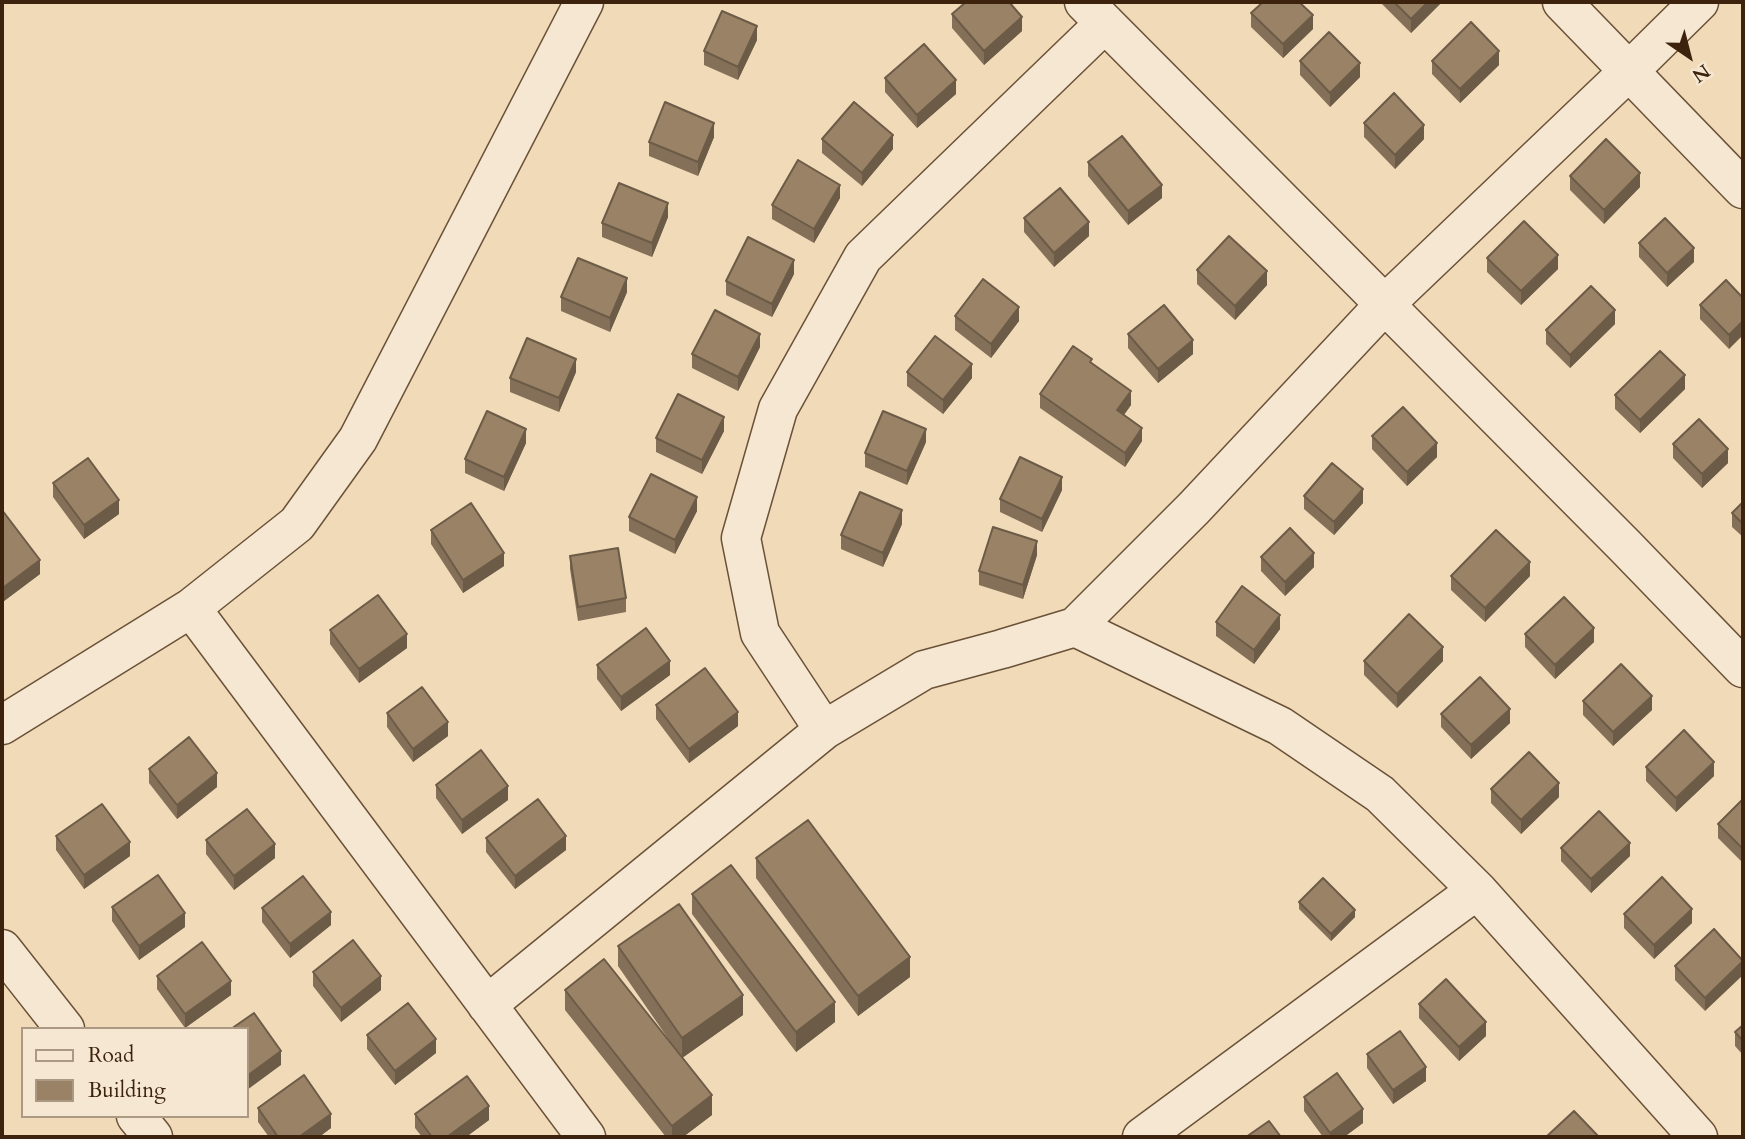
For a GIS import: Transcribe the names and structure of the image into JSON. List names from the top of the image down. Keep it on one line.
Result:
{"legend":["Road","Building"],"north":"bottom right"}
